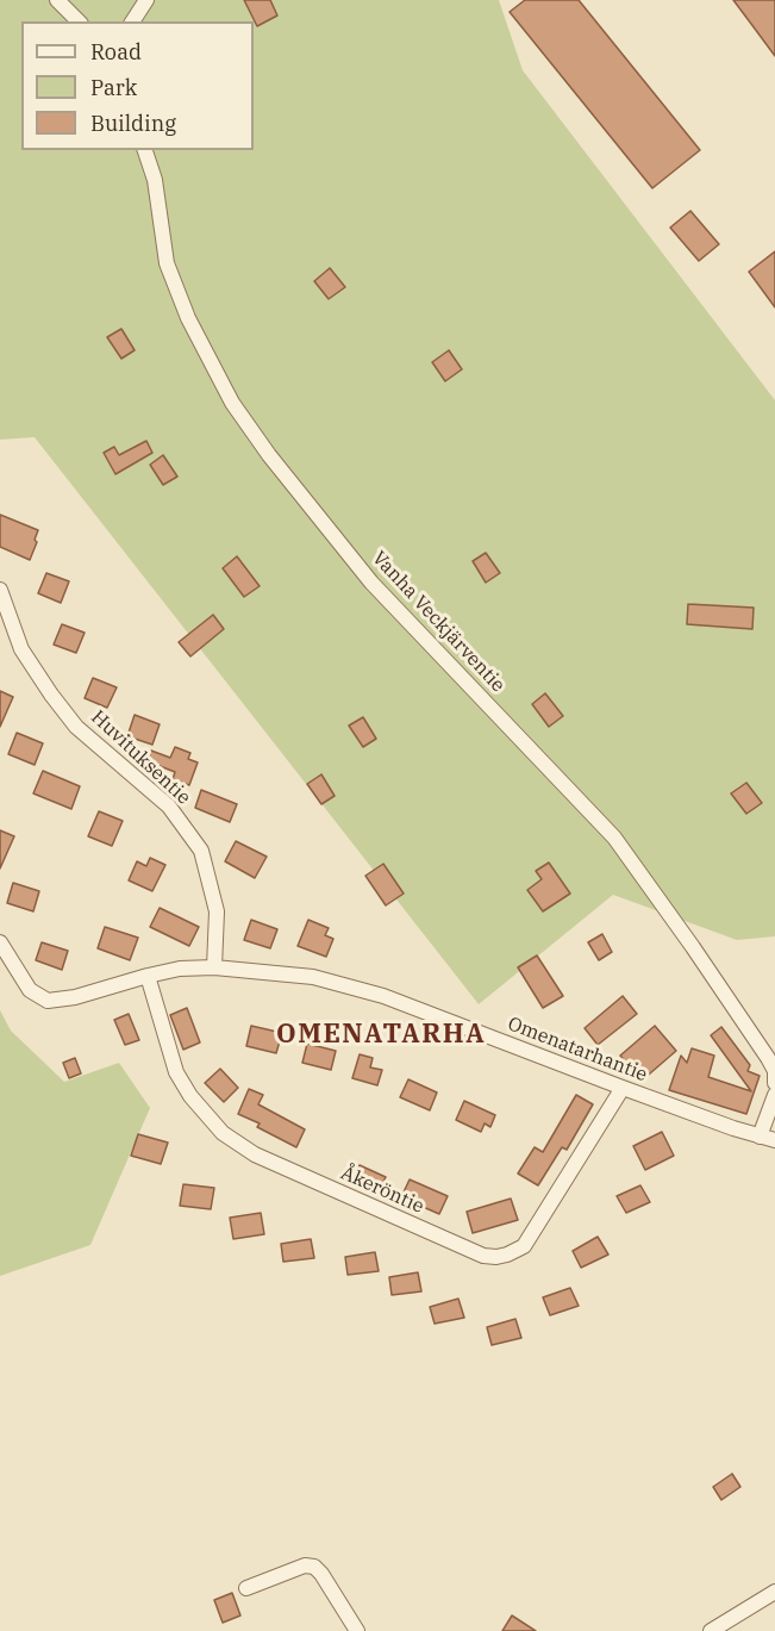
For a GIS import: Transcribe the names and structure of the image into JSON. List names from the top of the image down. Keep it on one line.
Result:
{"streets":{"street":["Vanha Veckjärventie","Huvituksentie","Omenatarhantie","Åkeröntie"]},"crossings":[["Huvituksentie","Omenatarhantie"],["Omenatarhantie","Åkeröntie"]],"districts":["OMENATARHA"],"legend":["Road","Park","Building"]}
